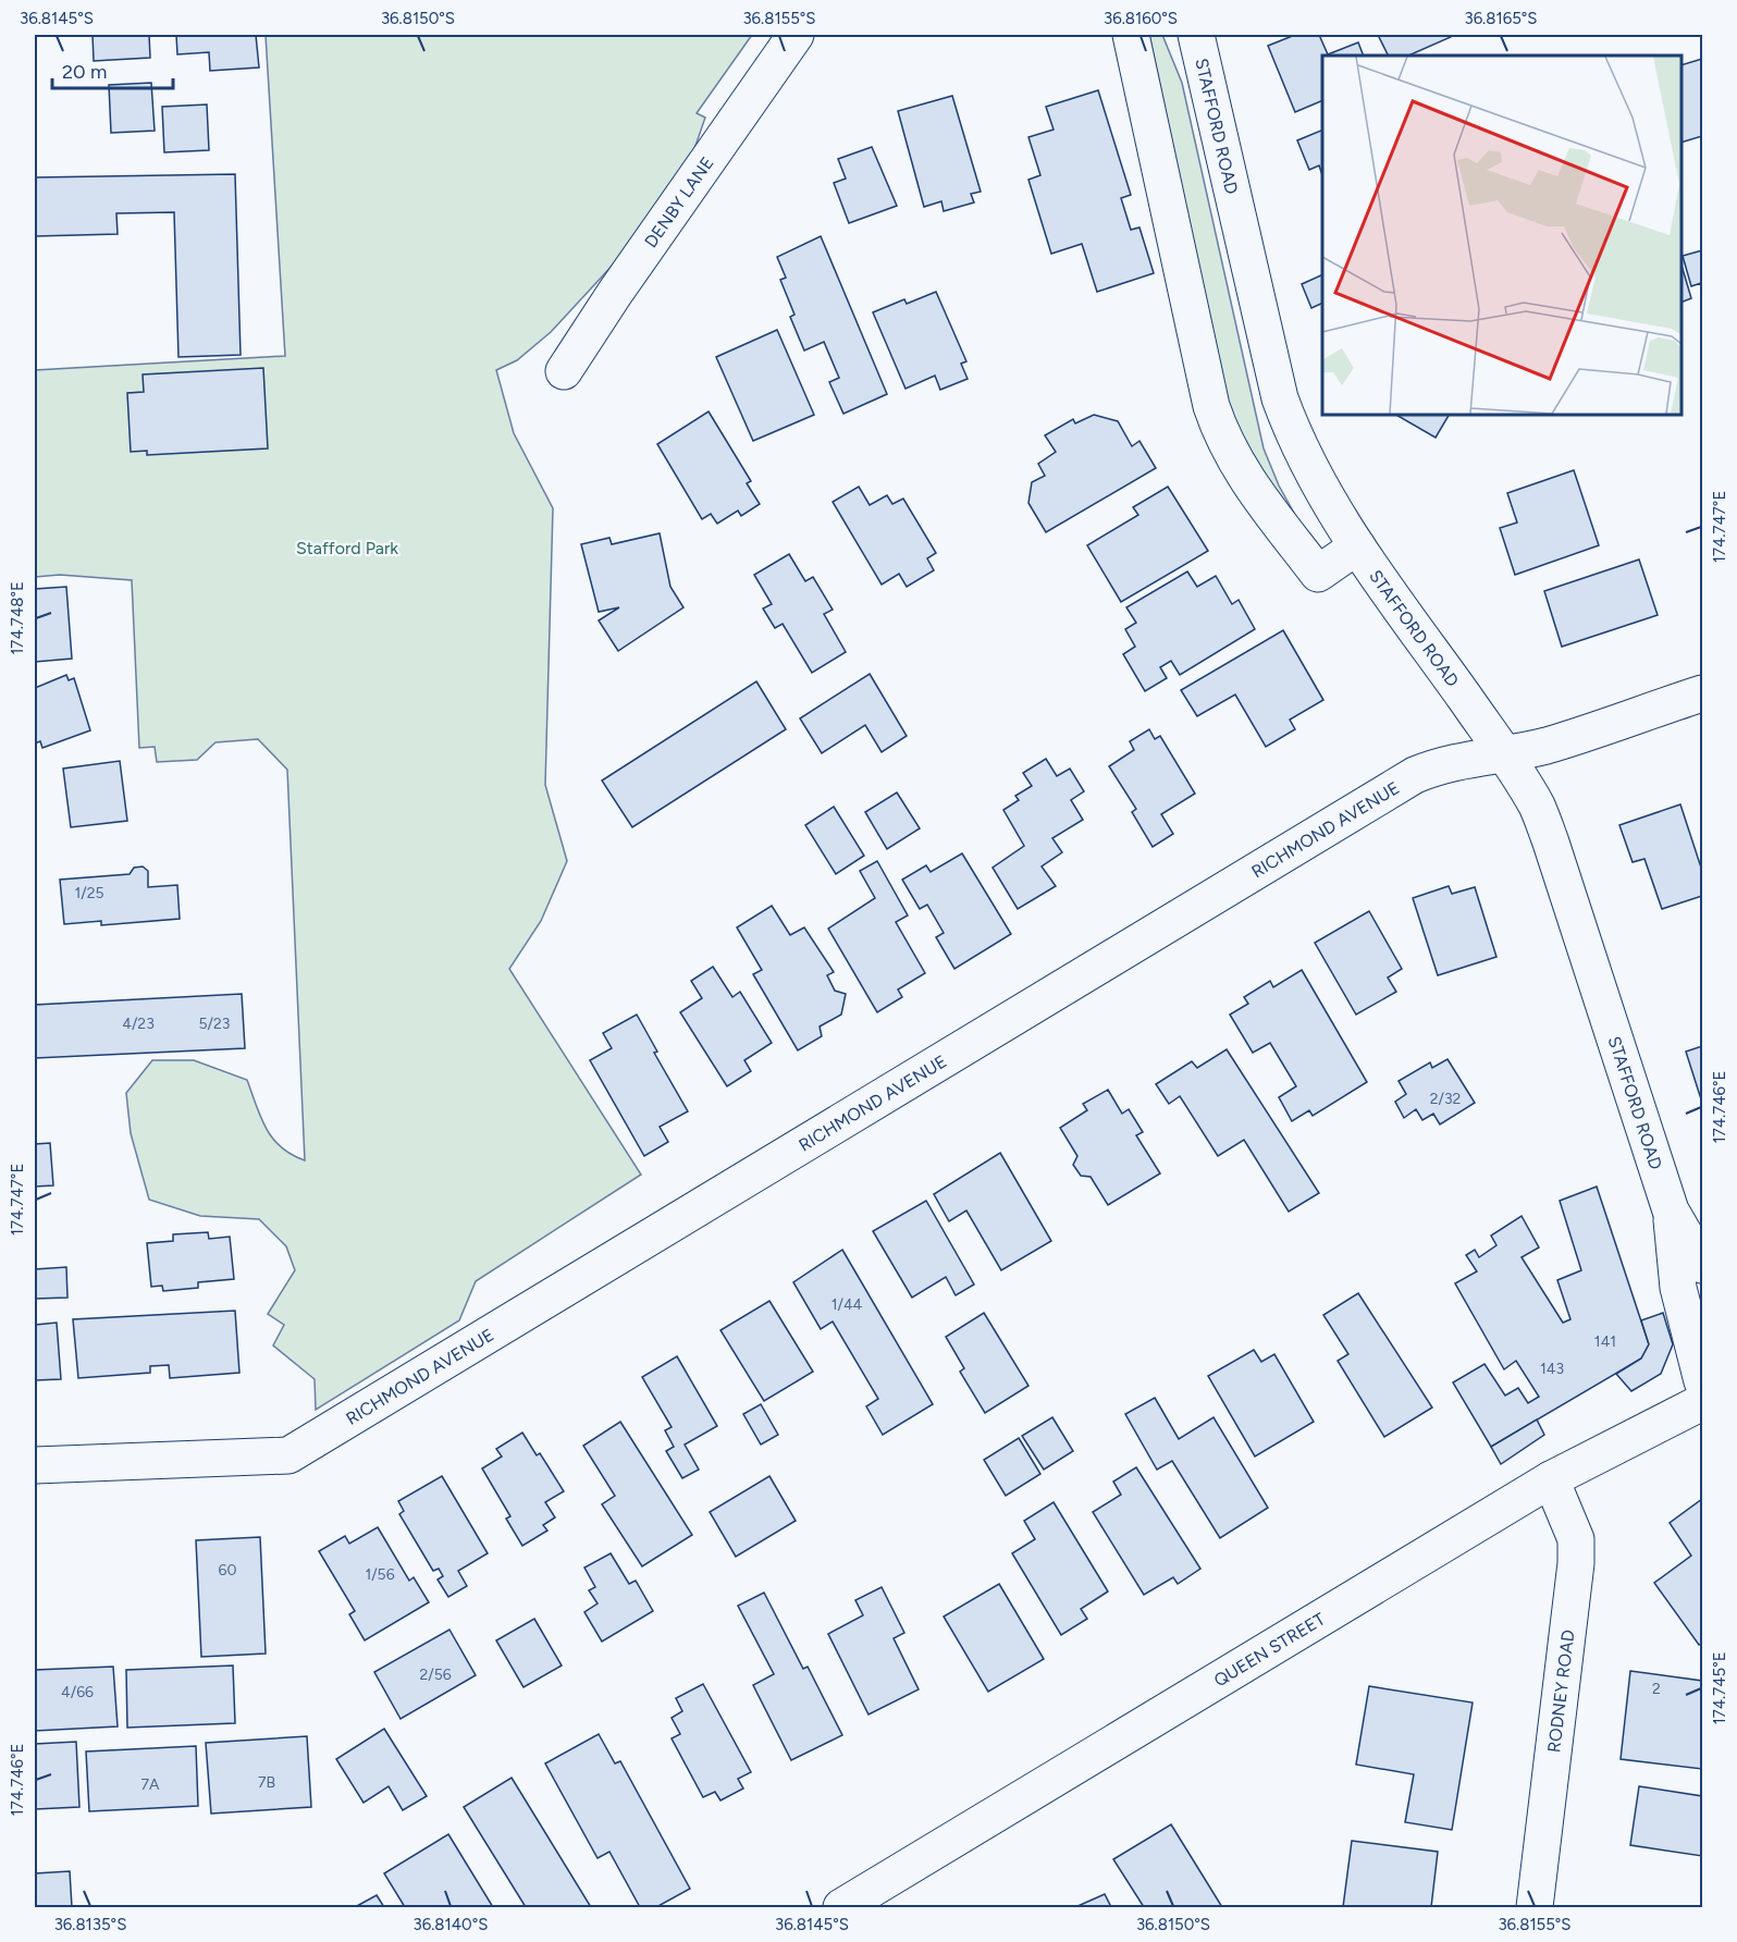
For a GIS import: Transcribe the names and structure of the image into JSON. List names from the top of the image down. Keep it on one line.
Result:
{"streets":{"street":["STAFFORD ROAD","DENBY LANE","RICHMOND AVENUE","QUEEN STREET","RODNEY ROAD"]},"crossings":[["STAFFORD ROAD","RICHMOND AVENUE"],["QUEEN STREET","RODNEY ROAD"]],"parks":["Stafford Park"],"house_numbers":["1/25","4/23","5/23","2/32","1/44","141","143","60","1/56","2/56","2","4/66","7B","7A"],"scale_bar":"20 m","coordinates":["36.8145°S","36.8150°S","36.8155°S","36.8160°S","36.8165°S","174.747°E","174.748°E","174.746°E","174.745°E","36.8135°S","36.8140°S"]}
